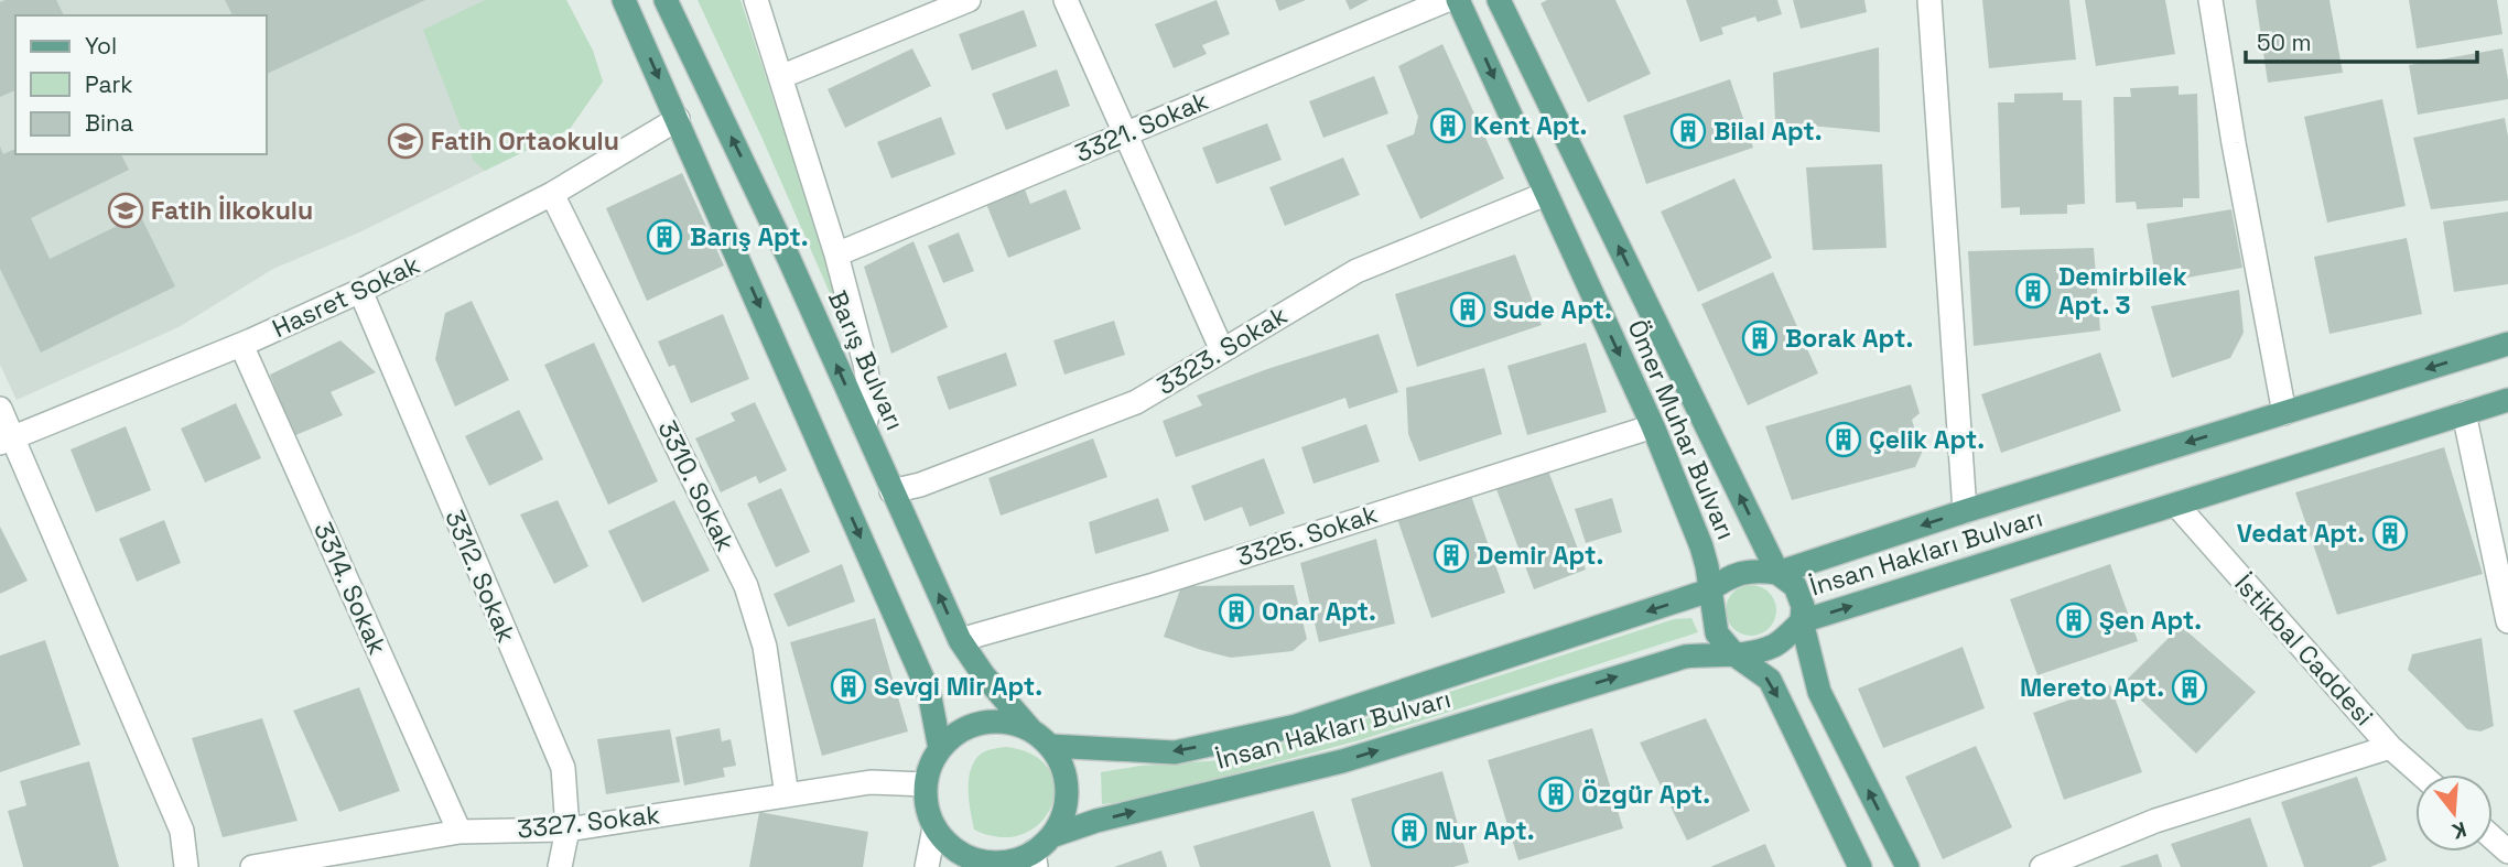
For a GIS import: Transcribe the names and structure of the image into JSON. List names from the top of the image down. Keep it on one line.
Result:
{"streets":{"main road":["Barış Bulvarı","Ömer Muhar Bulvarı","İnsan Hakları Bulvarı"],"street":["3321. Sokak","Hasret Sokak","3323. Sokak","3310. Sokak","3325. Sokak","3312. Sokak","3314. Sokak","İstikbal Caddesi","3327. Sokak"]},"crossings":[["Hasret Sokak","3310. Sokak"],["Hasret Sokak","3312. Sokak"],["Hasret Sokak","3314. Sokak"],["3323. Sokak","Barış Bulvarı"],["3323. Sokak","Ömer Muhar Bulvarı"],["Barış Bulvarı","3325. Sokak"],["Barış Bulvarı","İnsan Hakları Bulvarı"],["Barış Bulvarı","3327. Sokak"],["Ömer Muhar Bulvarı","3325. Sokak"],["Ömer Muhar Bulvarı","İnsan Hakları Bulvarı"],["3310. Sokak","3327. Sokak"],["İnsan Hakları Bulvarı","İstikbal Caddesi"],["İnsan Hakları Bulvarı","3327. Sokak"],["3312. Sokak","3327. Sokak"],["3314. Sokak","3327. Sokak"]],"places":{"building":["Kent Apt.","Bilal Apt.","Barış Apt.","Demirbilek Apt. 3","Sude Apt.","Borak Apt.","Çelik Apt.","Vedat Apt.","Demir Apt.","Onar Apt.","Şen Apt.","Sevgi Mir Apt.","Mereto Apt.","Özgür Apt.","Nur Apt."],"school or university":["Fatih Ortaokulu","Fatih İlkokulu"]},"legend":["Yol","Park","Bina"],"scale_bar":"50 m","north":"bottom"}
